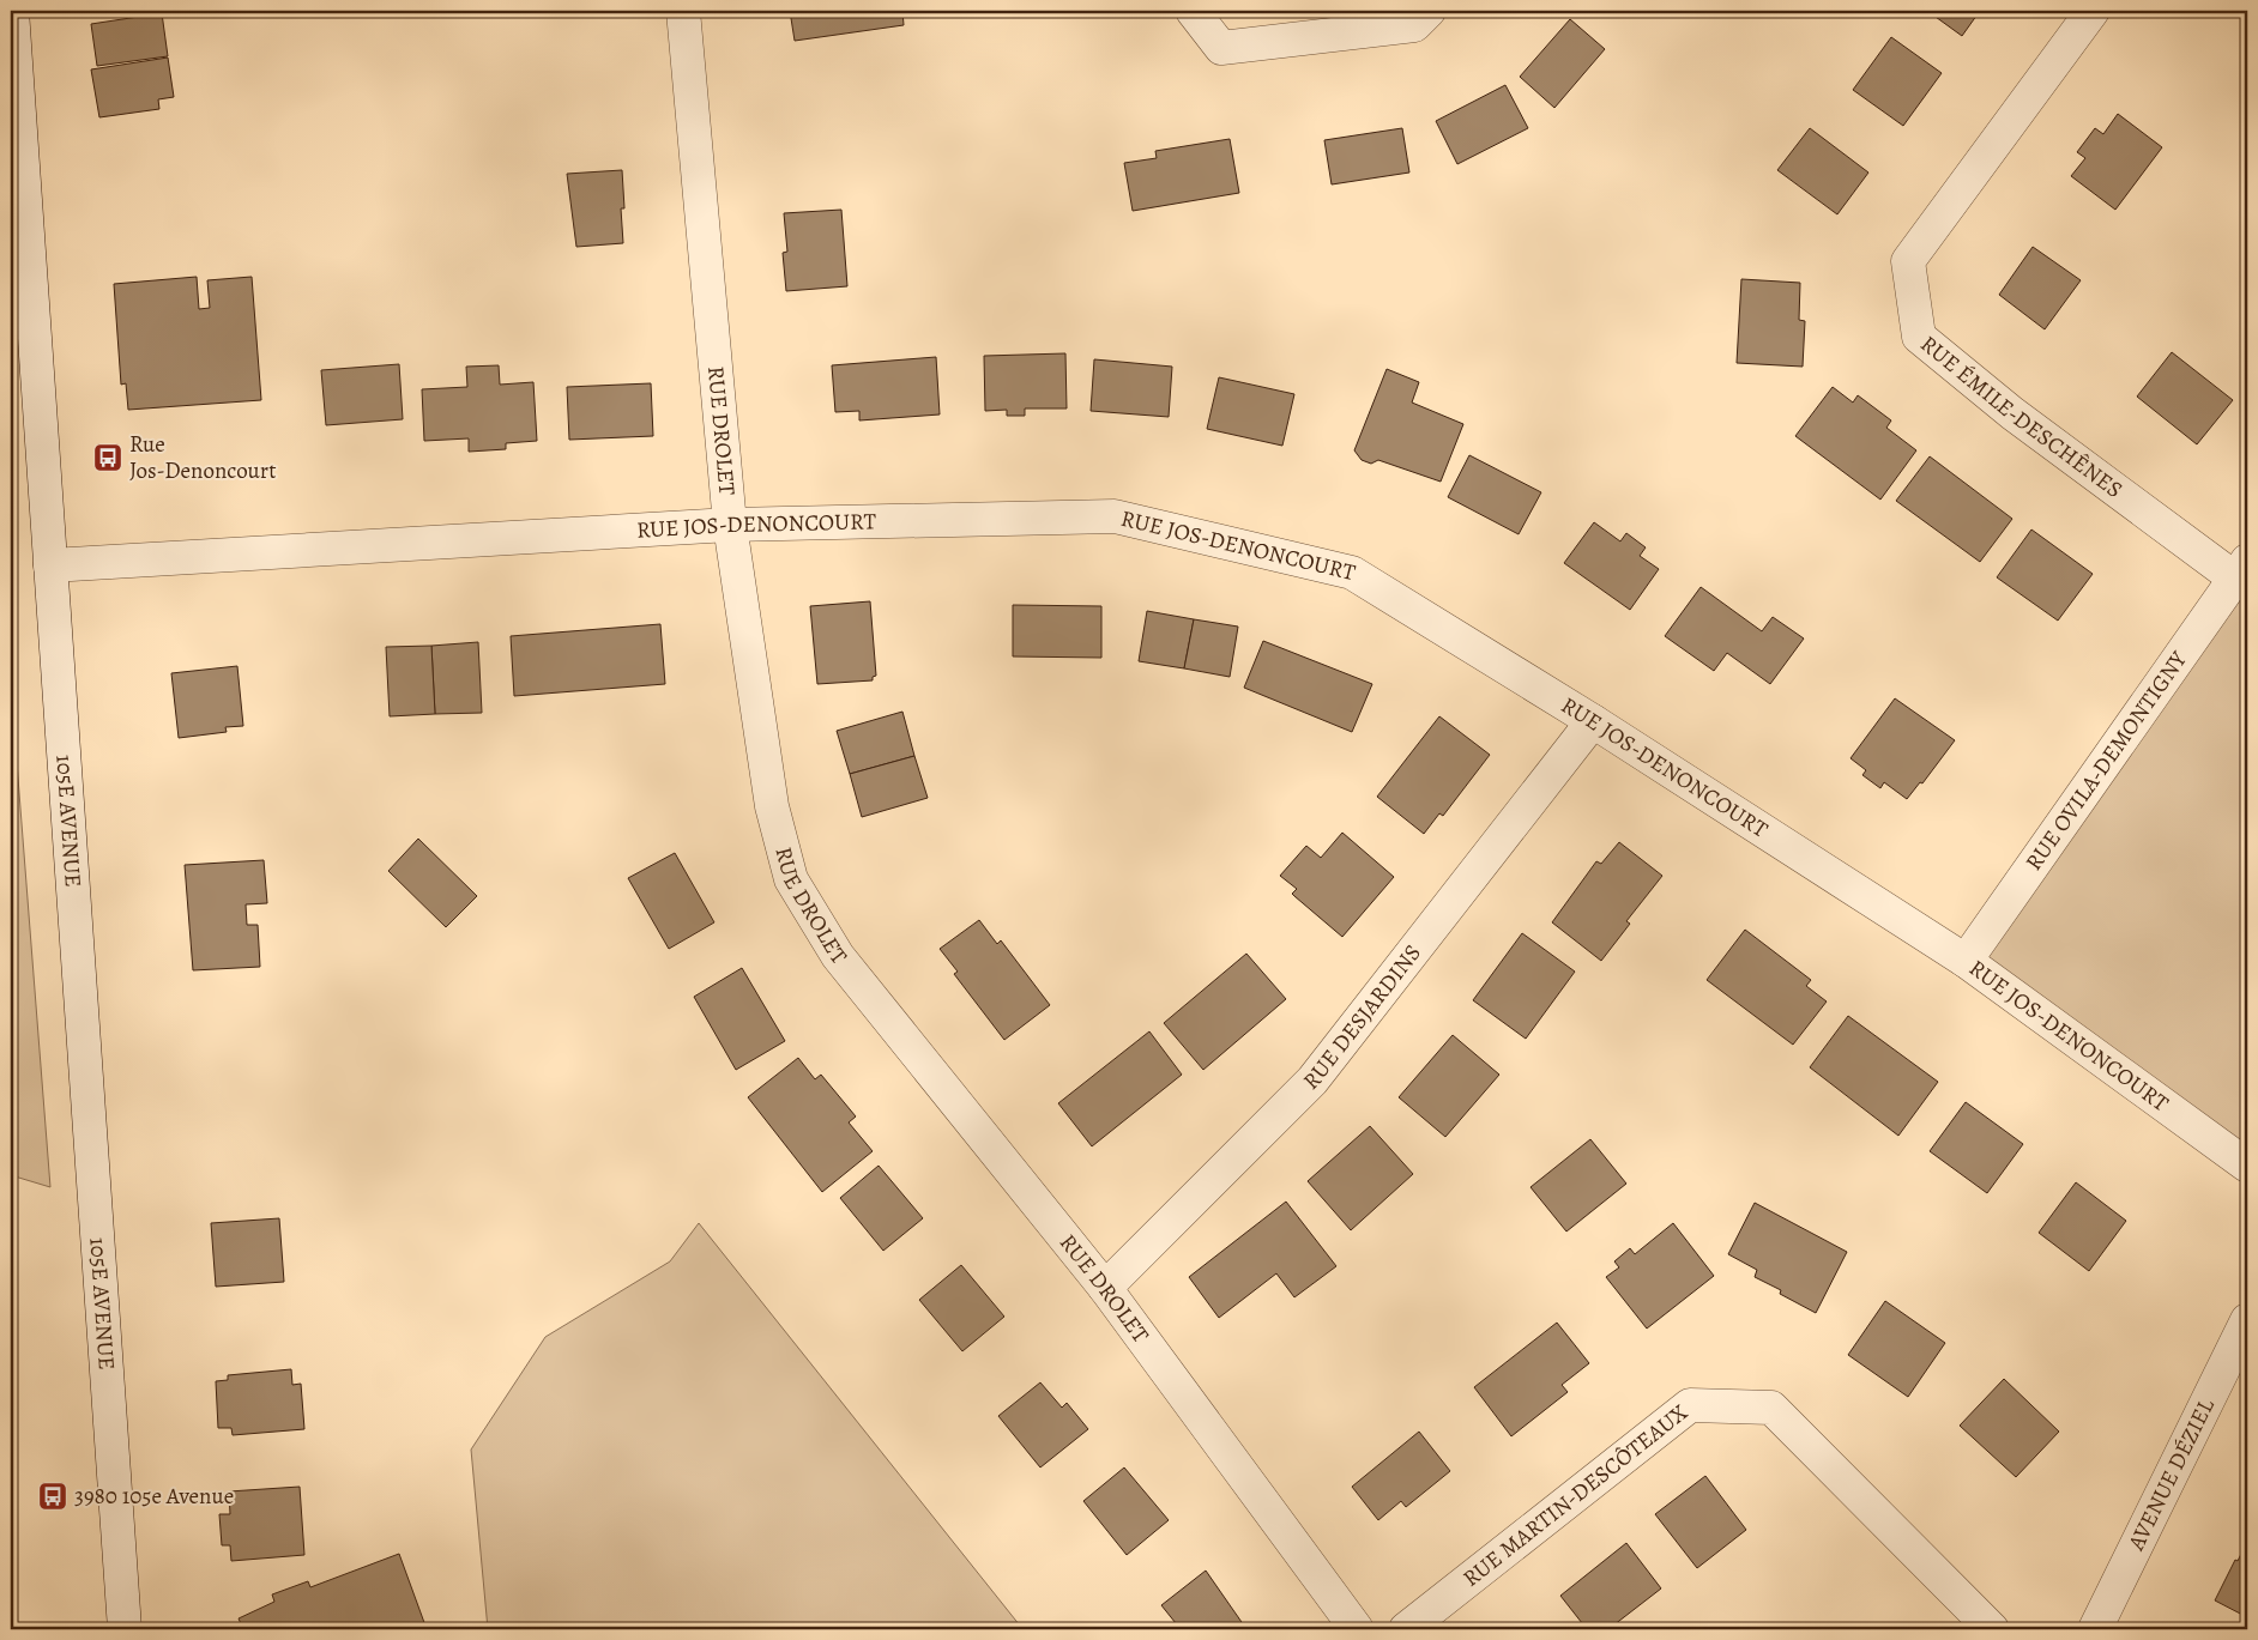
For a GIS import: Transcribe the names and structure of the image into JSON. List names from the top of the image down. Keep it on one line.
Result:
{"streets":{"street":["RUE ÉMILE-DESCHÊNES","RUE DROLET","RUE JOS-DENONCOURT","RUE OVILA-DEMONTIGNY","105E AVENUE","RUE DESJARDINS","AVENUE DÉZIEL","RUE MARTIN-DESCÔTEAUX"]},"crossings":[["RUE ÉMILE-DESCHÊNES","RUE OVILA-DEMONTIGNY"],["RUE DROLET","RUE JOS-DENONCOURT"],["RUE DROLET","RUE DESJARDINS"],["RUE JOS-DENONCOURT","RUE OVILA-DEMONTIGNY"],["RUE JOS-DENONCOURT","105E AVENUE"],["RUE JOS-DENONCOURT","RUE DESJARDINS"]],"places":{"bus stop":["Rue Jos-Denoncourt","3980 105e Avenue"]}}
